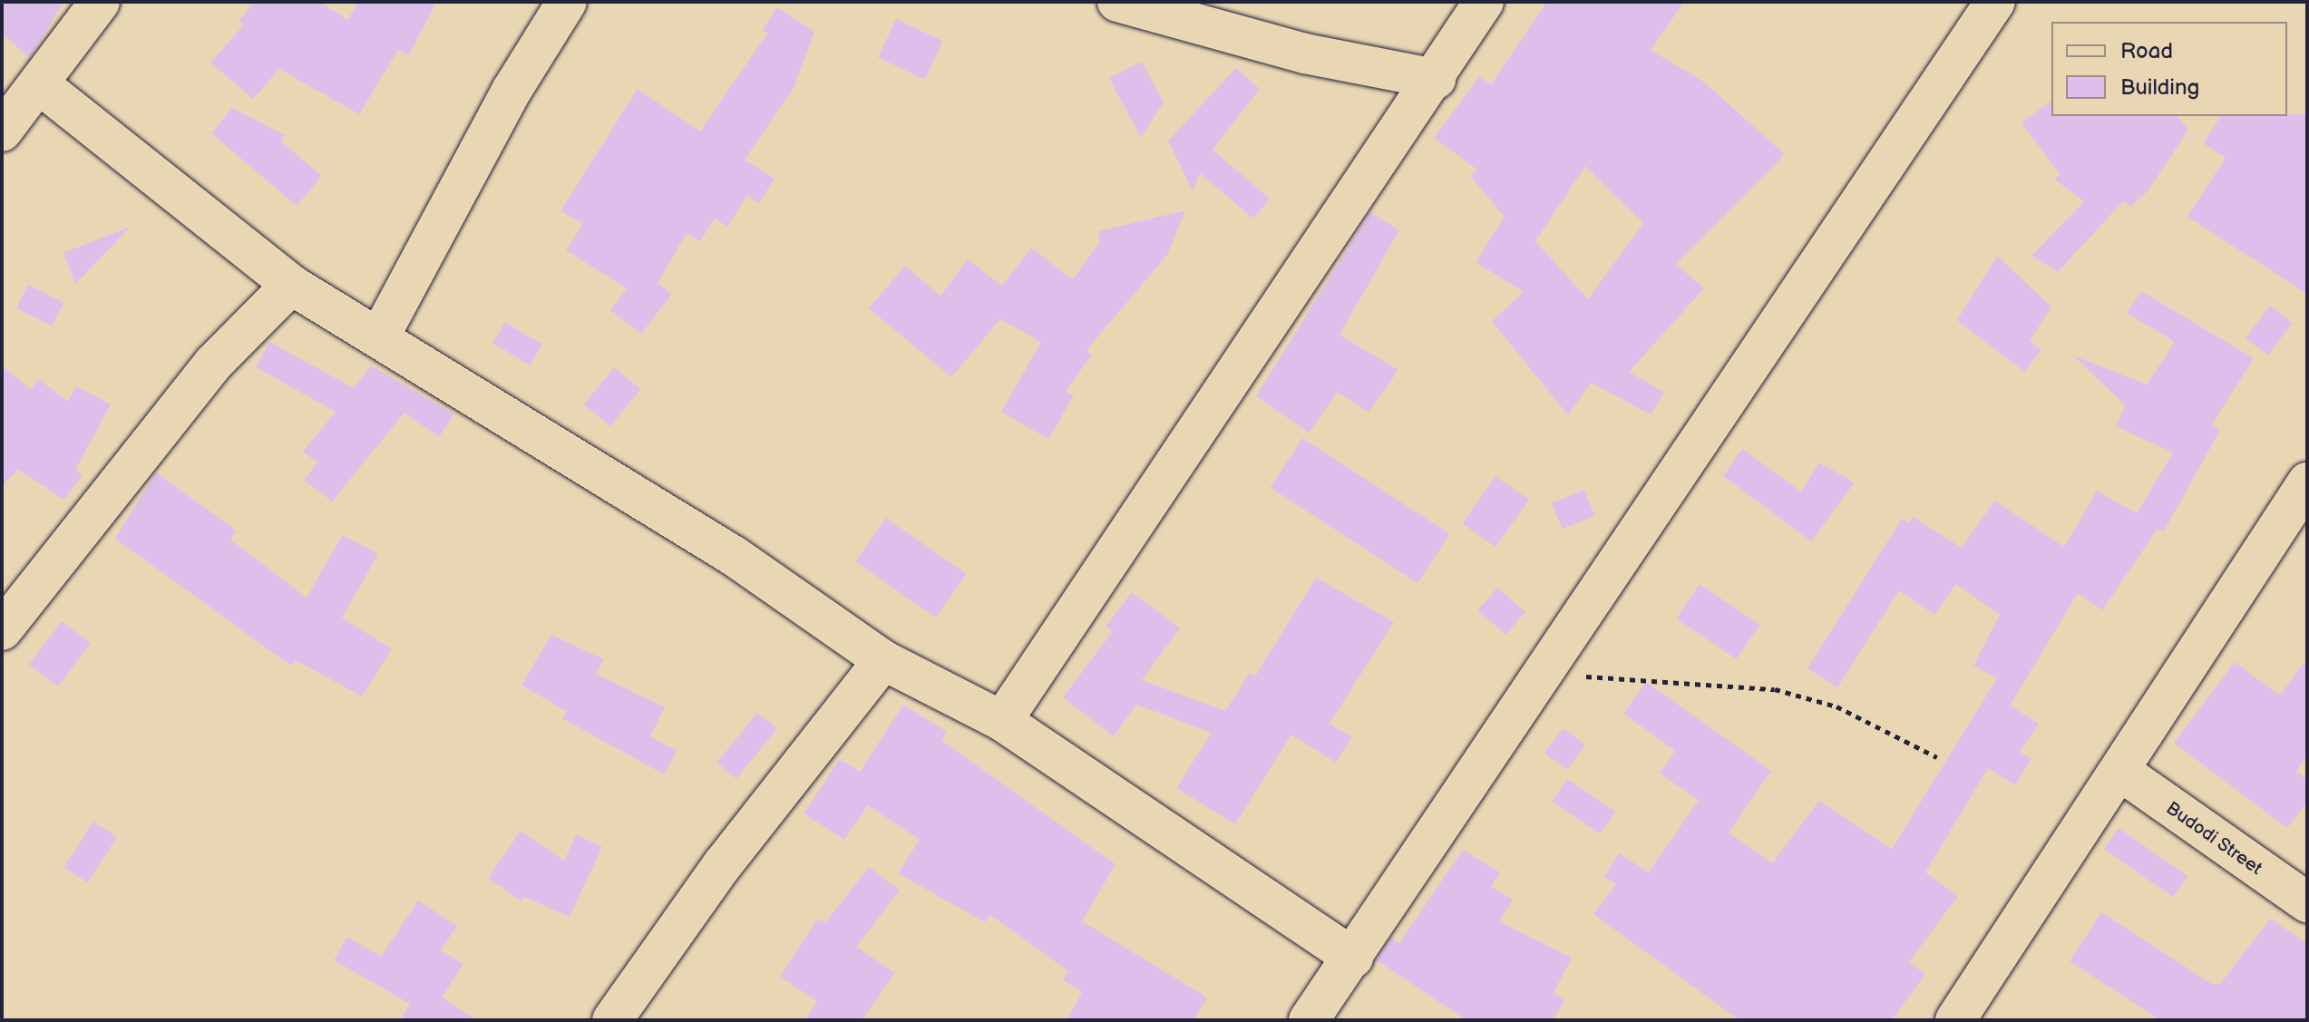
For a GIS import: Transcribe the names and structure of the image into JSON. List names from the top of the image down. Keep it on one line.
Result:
{"streets":{"street":["Budodi Street"]},"legend":["Road","Building"]}
